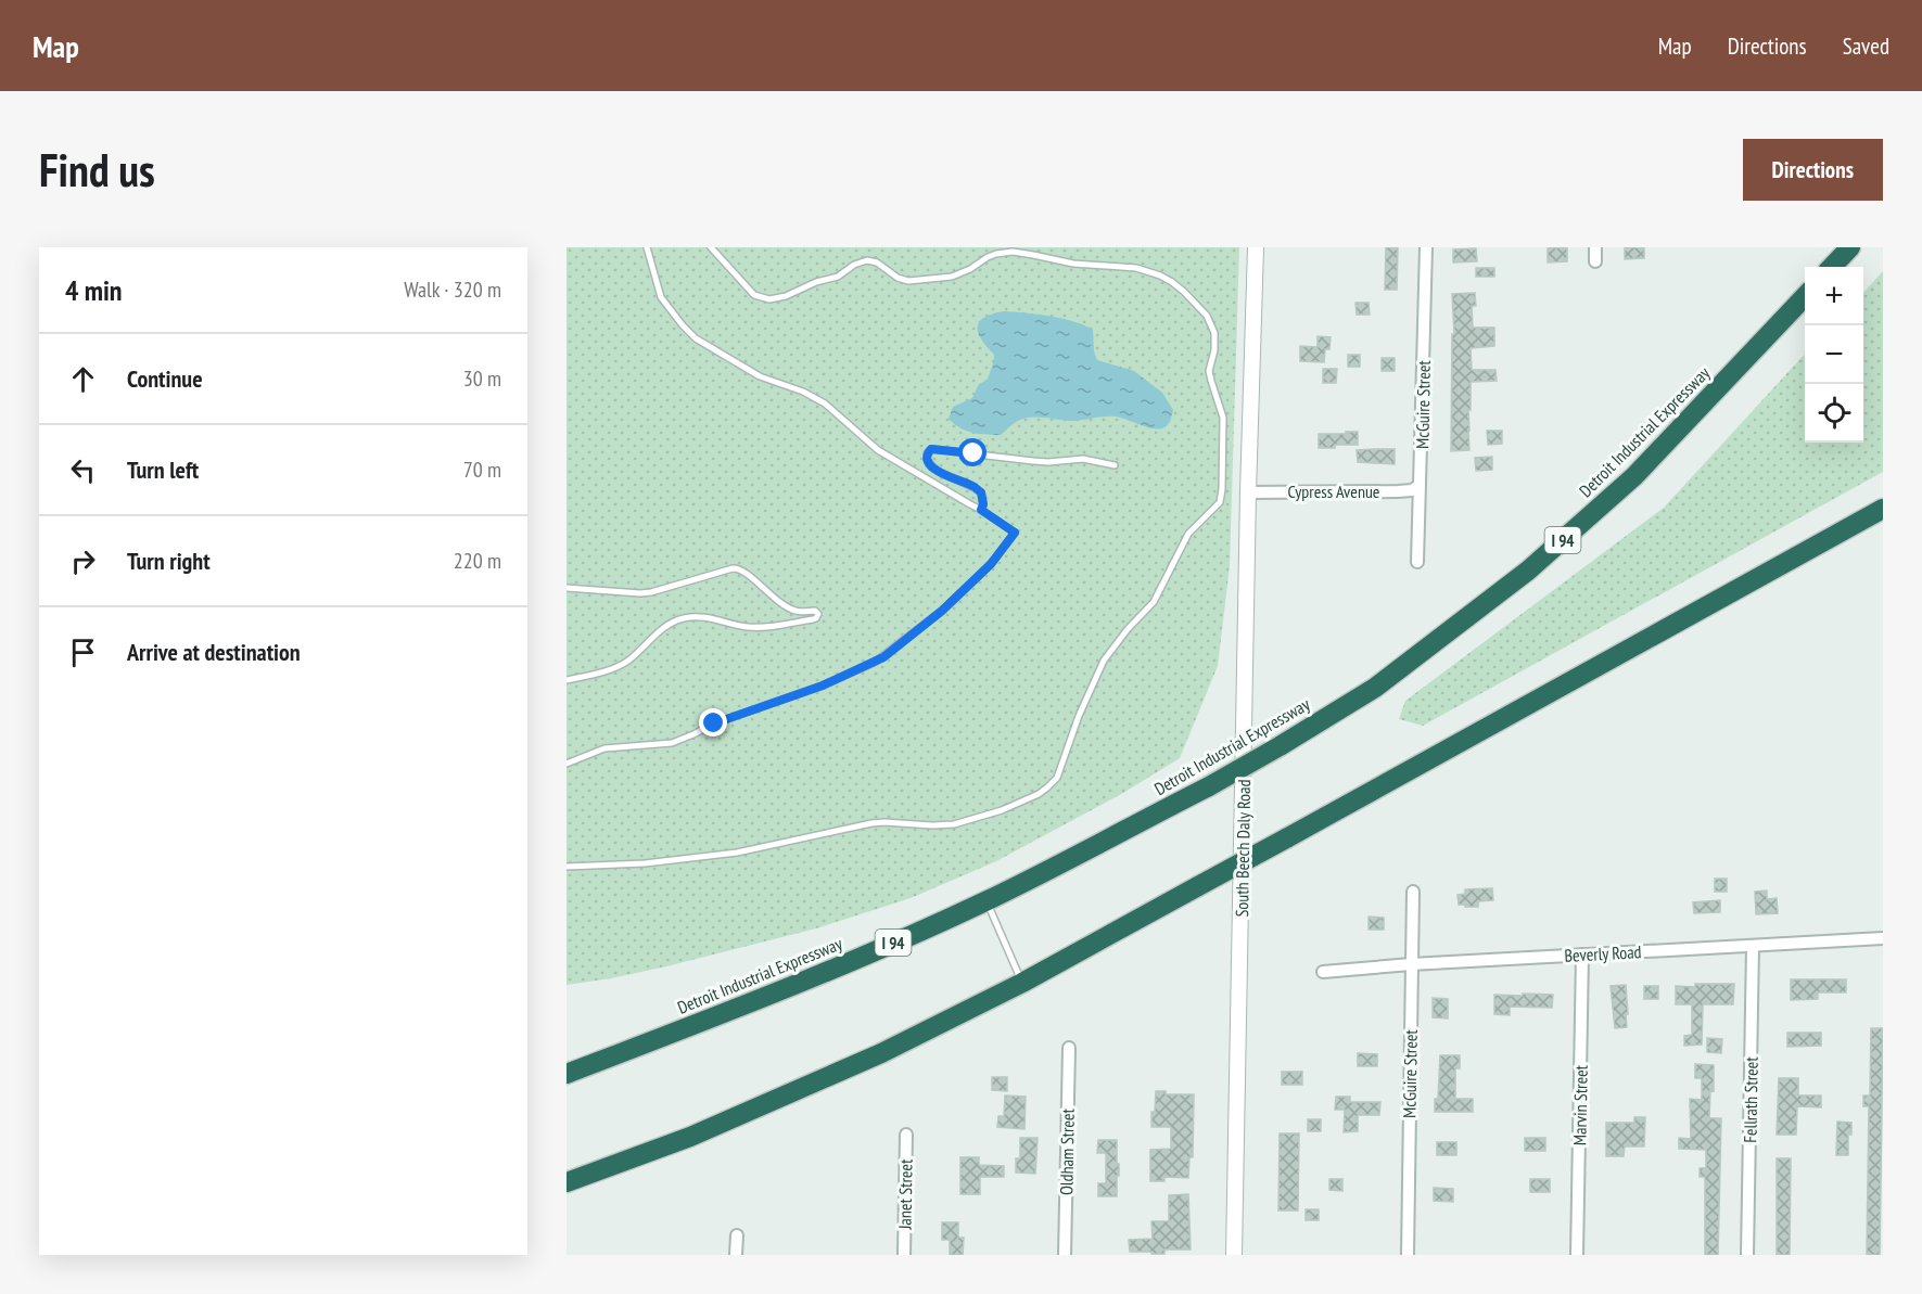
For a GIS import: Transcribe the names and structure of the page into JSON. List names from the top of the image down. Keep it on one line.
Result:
{"streets":{"highway":["Detroit Industrial Expressway","I 94"],"street":["McGuire Street","Cypress Avenue","South Beech Daly Road","Beverly Road","Fellrath Street","Marvin Street","Oldham Street","Janet Street"]},"crossings":[["McGuire Street","Cypress Avenue"],["McGuire Street","Beverly Road"],["Cypress Avenue","South Beech Daly Road"],["Beverly Road","Fellrath Street"],["Beverly Road","Marvin Street"]],"page":{"header":"Map","nav":["Map","Directions","Saved"],"buttons":"Directions","title":"Find us","heading":["4 min","Walk · 320 m"],"map_buttons":["+","−"],"list":[["Continue","30 m"],["Turn left","70 m"],["Turn right","220 m"],"Arrive at destination"]}}
